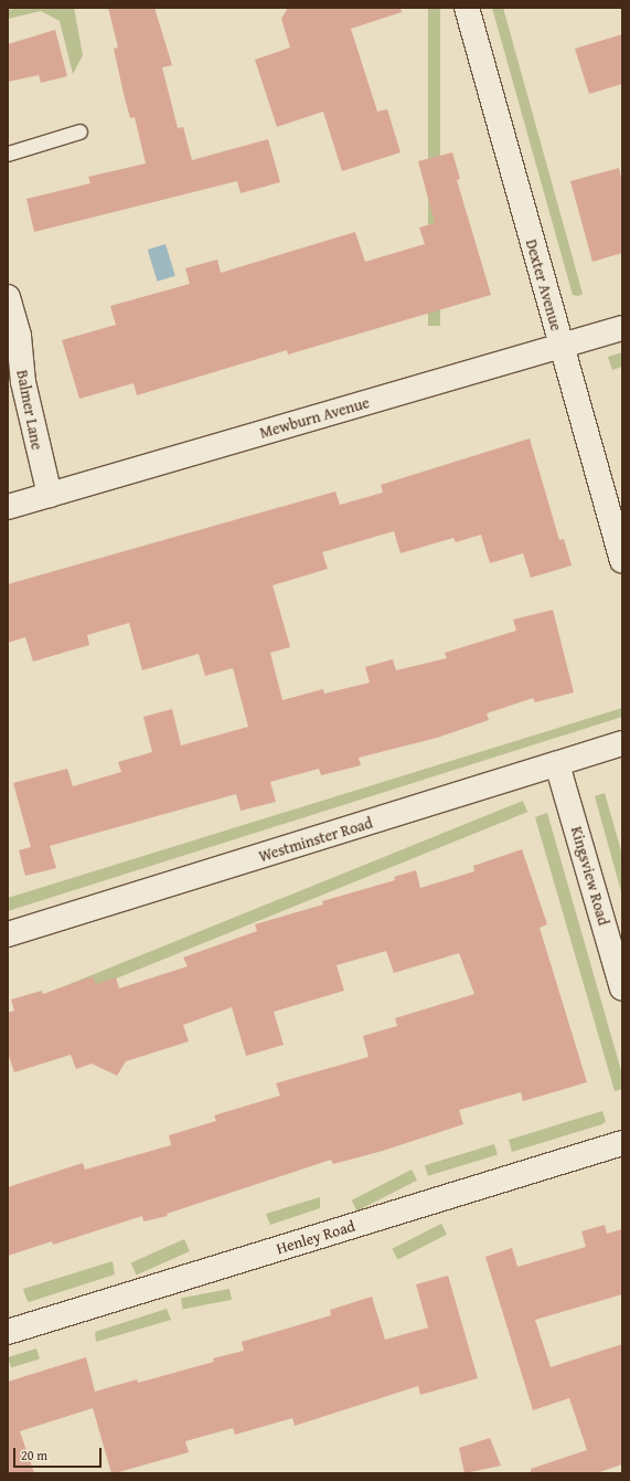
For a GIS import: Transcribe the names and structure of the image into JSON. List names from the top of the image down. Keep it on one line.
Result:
{"streets":{"street":["Dexter Avenue","Balmer Lane","Mewburn Avenue","Westminster Road","Kingsview Road","Henley Road"]},"crossings":[["Dexter Avenue","Mewburn Avenue"],["Balmer Lane","Mewburn Avenue"],["Westminster Road","Kingsview Road"]],"scale_bar":"20 m"}
